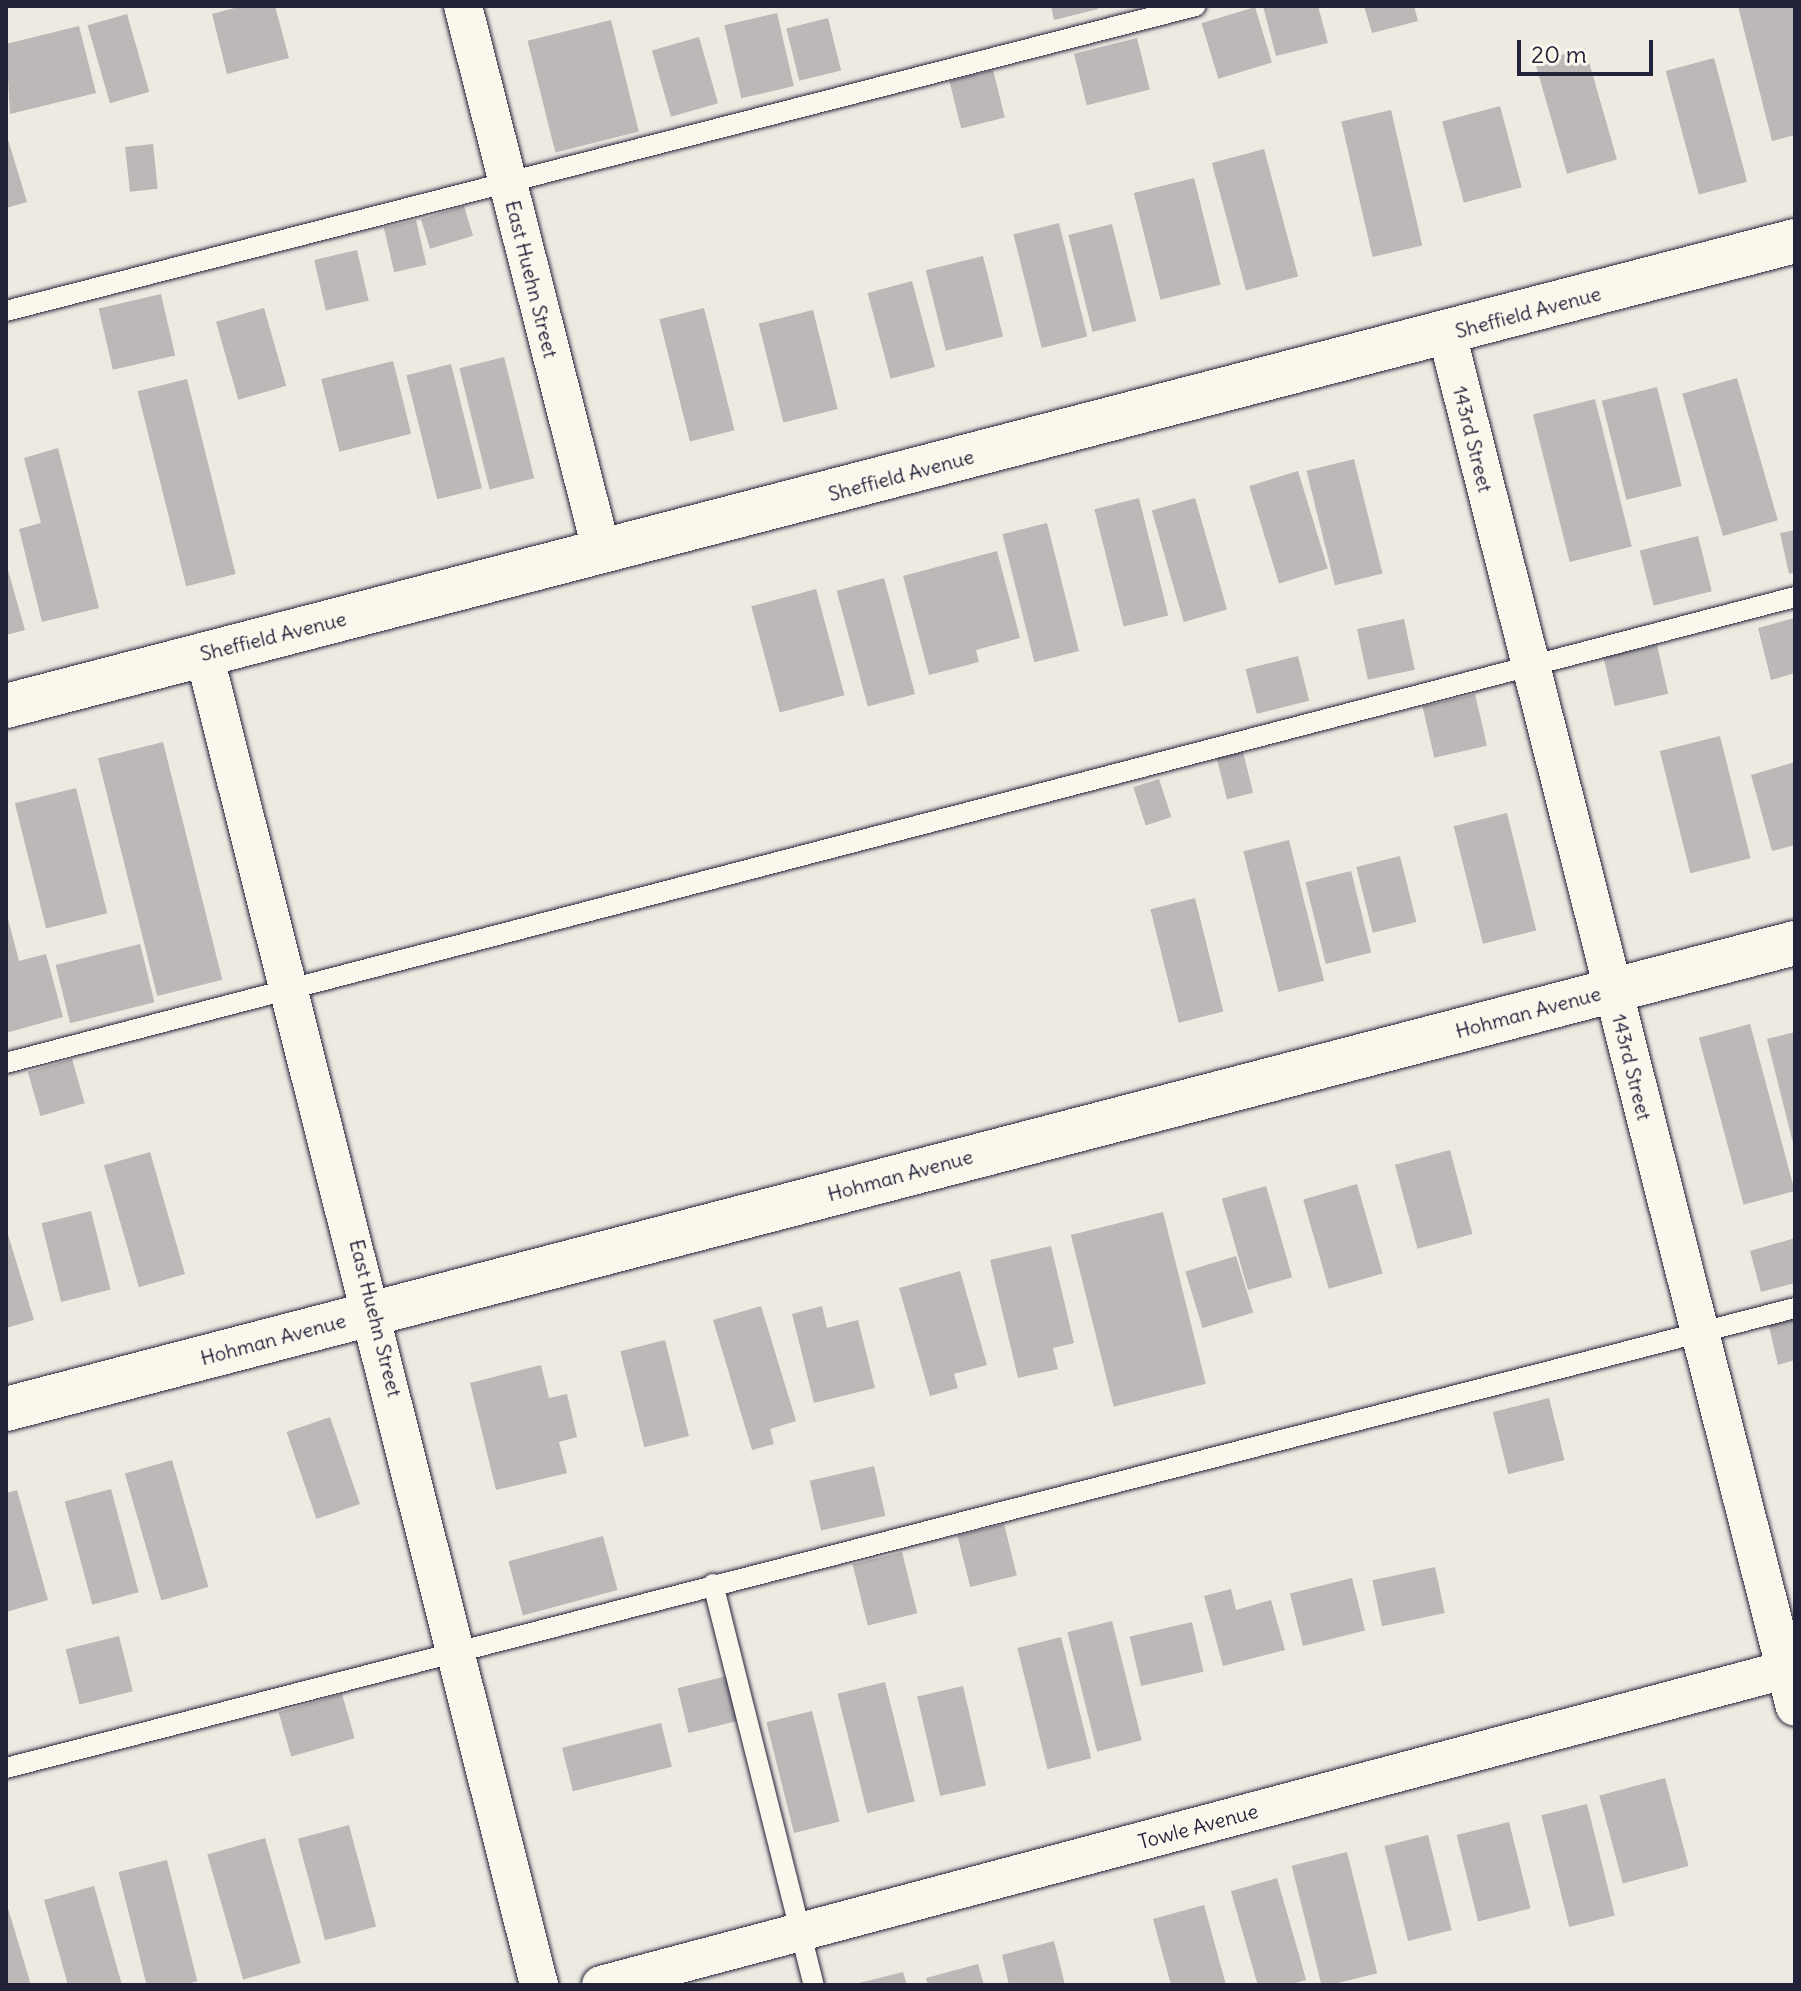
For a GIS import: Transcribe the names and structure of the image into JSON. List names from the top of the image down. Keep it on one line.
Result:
{"streets":{"street":["East Huehn Street","Sheffield Avenue","143rd Street","Hohman Avenue","Towle Avenue"]},"crossings":[["East Huehn Street","Sheffield Avenue"],["East Huehn Street","Hohman Avenue"],["Sheffield Avenue","143rd Street"],["143rd Street","Hohman Avenue"],["143rd Street","Towle Avenue"]],"scale_bar":"20 m"}
